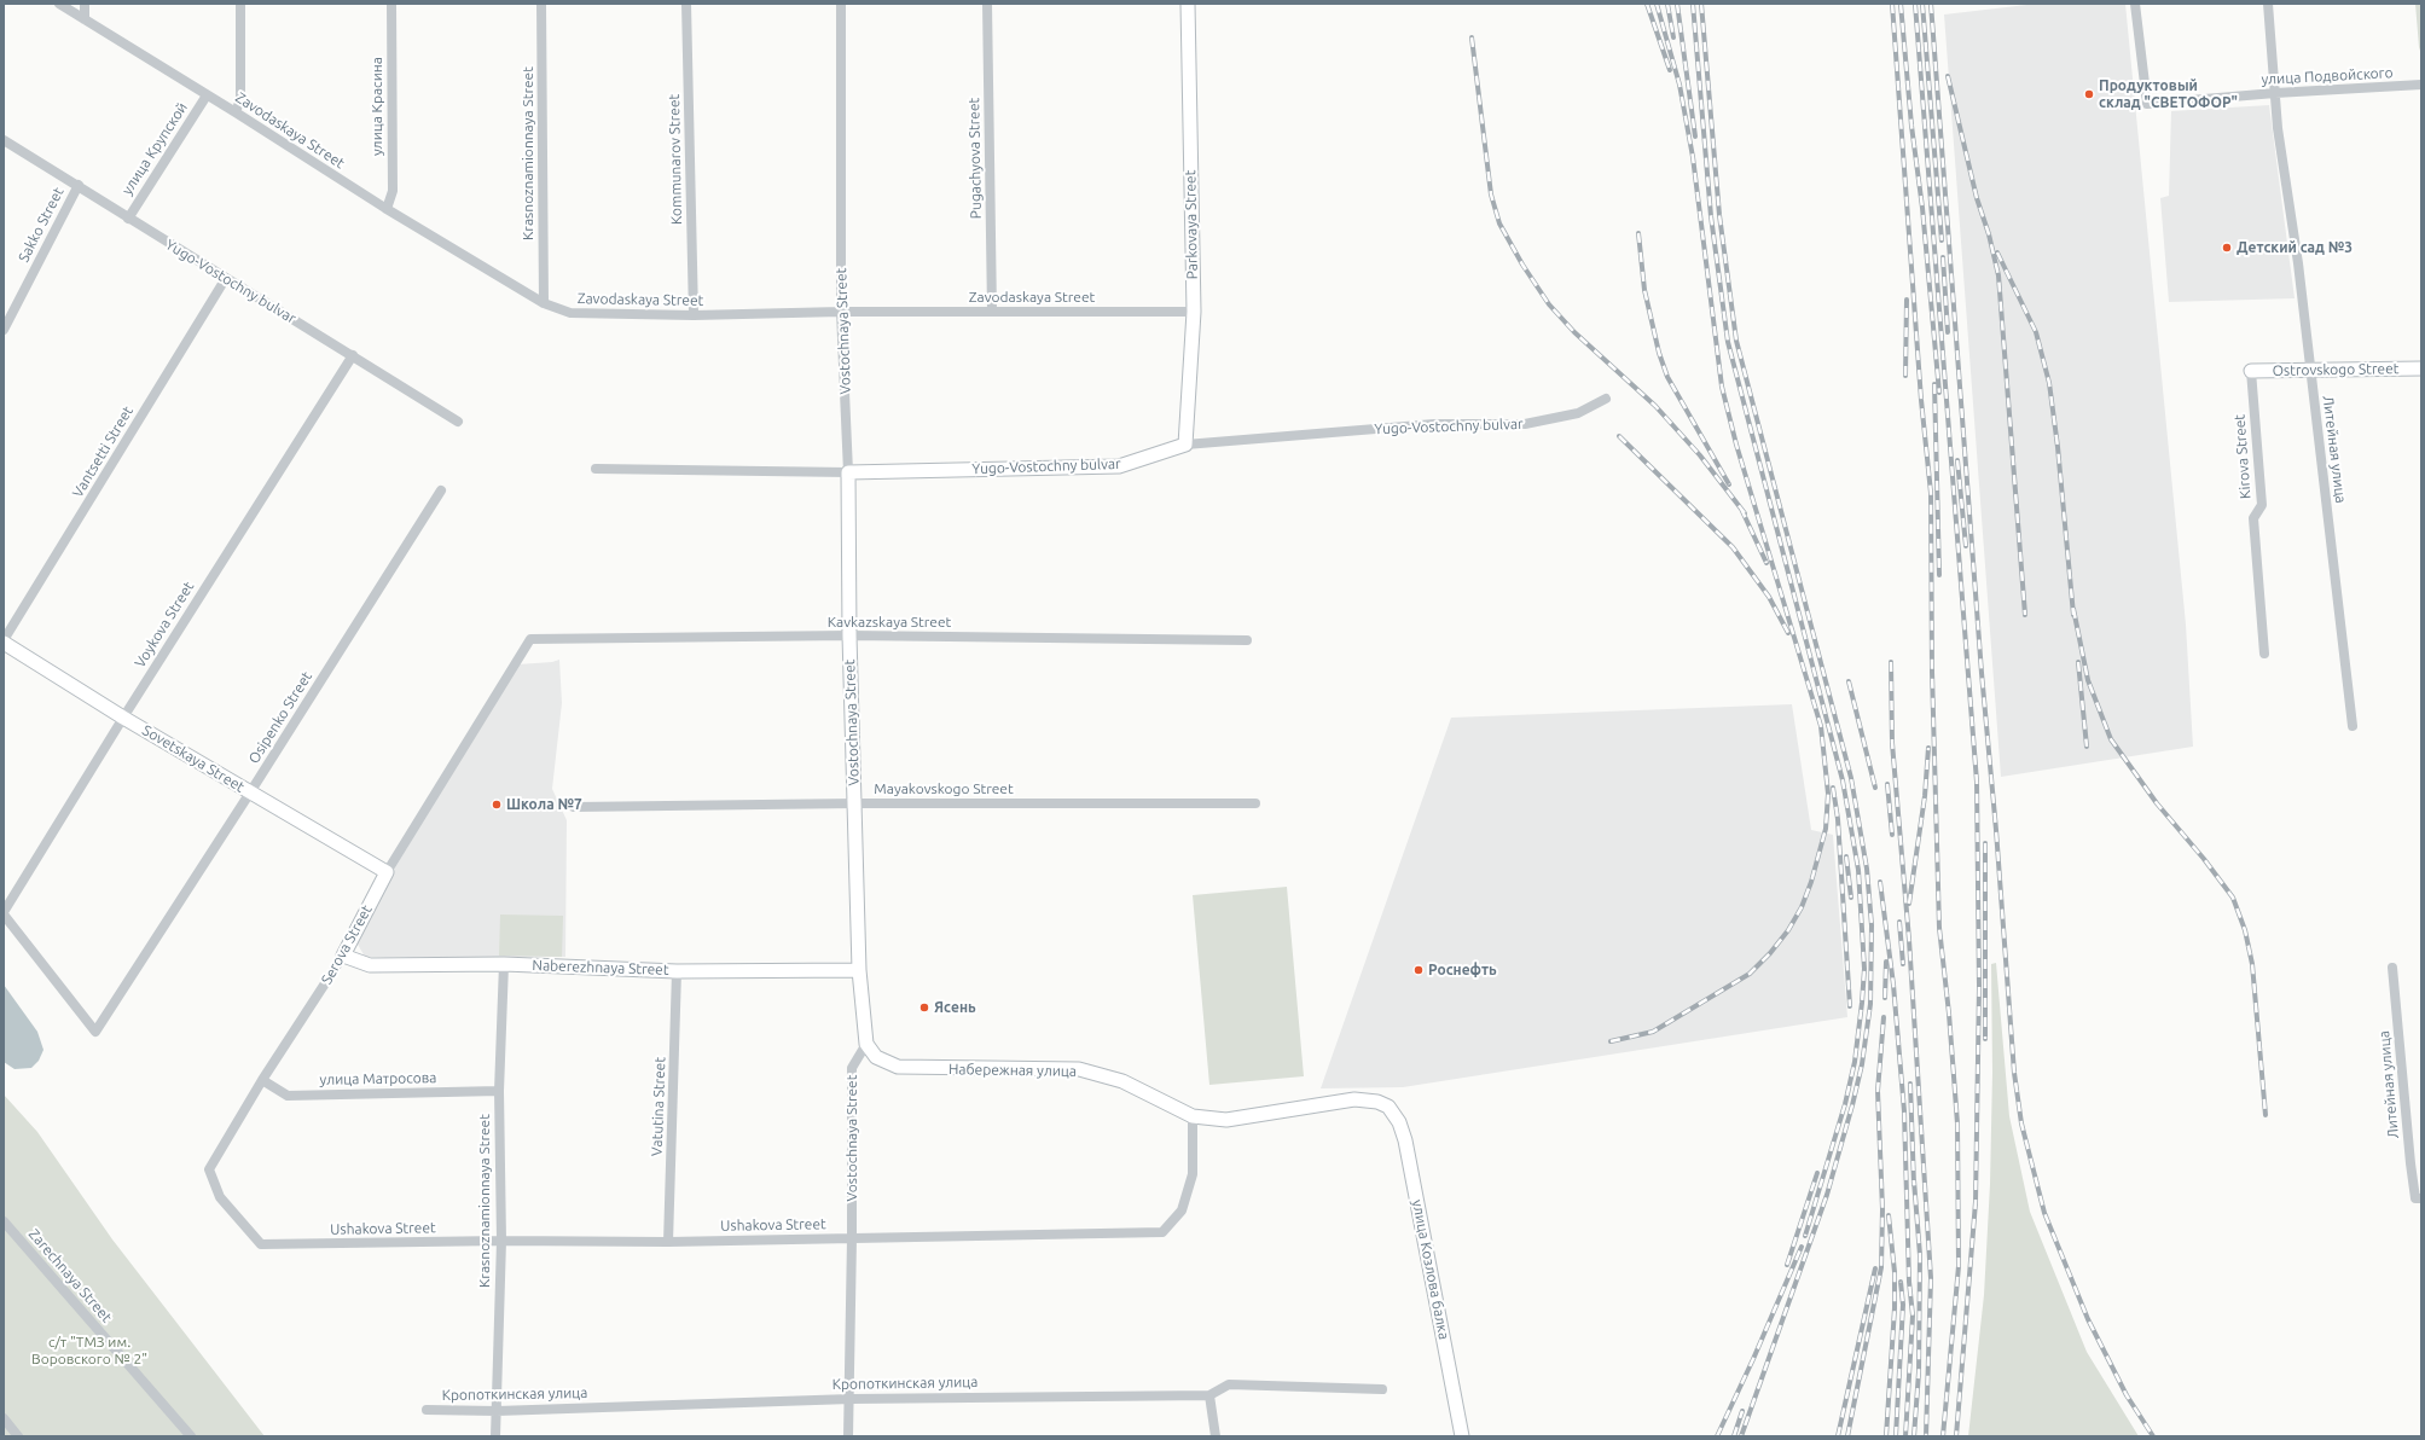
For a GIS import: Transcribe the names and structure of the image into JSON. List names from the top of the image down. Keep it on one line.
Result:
{"streets":{"main road":["Parkovaya Street","Yugo-Vostochny bulvar","Vostochnaya Street","Ostrovskogo Street","Sovetskaya Street","Serova Street","Naberezhnaya Street","Набережная улица","улица Козлова балка"],"street":["улица Подвойского","улица Красина","Zavodaskaya Street","улица Крупской","Krasnoznamionnaya Street","Pugachyova Street","Kommunarov Street","Sakko Street","Литейная улица","Vantsetti Street","Kirova Street","Kavkazskaya Street","Voykova Street","Osipenko Street","Mayakovskogo Street","улица Матросова","Vatutina Street","Ushakova Street","Zarechnaya Street","Кропоткинская улица"]},"crossings":[["улица Подвойского","Литейная улица"],["улица Красина","Zavodaskaya Street"],["Zavodaskaya Street","улица Крупской"],["Zavodaskaya Street","Krasnoznamionnaya Street"],["Zavodaskaya Street","Pugachyova Street"],["Zavodaskaya Street","Kommunarov Street"],["Zavodaskaya Street","Parkovaya Street"],["Zavodaskaya Street","Vostochnaya Street"],["улица Крупской","Yugo-Vostochny bulvar"],["Krasnoznamionnaya Street","Naberezhnaya Street"],["Krasnoznamionnaya Street","улица Матросова"],["Krasnoznamionnaya Street","Ushakova Street"],["Krasnoznamionnaya Street","Кропоткинская улица"],["Sakko Street","Yugo-Vostochny bulvar"],["Parkovaya Street","Yugo-Vostochny bulvar"],["Yugo-Vostochny bulvar","Vostochnaya Street"],["Yugo-Vostochny bulvar","Vantsetti Street"],["Yugo-Vostochny bulvar","Voykova Street"],["Vostochnaya Street","Kavkazskaya Street"],["Vostochnaya Street","Mayakovskogo Street"],["Vostochnaya Street","Naberezhnaya Street"],["Vostochnaya Street","Набережная улица"],["Vostochnaya Street","Ushakova Street"],["Vostochnaya Street","Кропоткинская улица"],["Ostrovskogo Street","Литейная улица"],["Ostrovskogo Street","Kirova Street"],["Vantsetti Street","Sovetskaya Street"],["Kavkazskaya Street","Serova Street"],["Voykova Street","Osipenko Street"],["Voykova Street","Sovetskaya Street"],["Osipenko Street","Sovetskaya Street"],["Sovetskaya Street","Serova Street"],["Serova Street","Naberezhnaya Street"],["Serova Street","улица Матросова"],["Serova Street","Ushakova Street"],["Naberezhnaya Street","Vatutina Street"],["Набережная улица","Ushakova Street"],["Набережная улица","улица Козлова балка"],["Vatutina Street","Ushakova Street"]],"parks":["с/т \"ТМЗ им. Воровского № 2\""],"places":["Продуктовый склад \"СВЕТОФОР\"","Детский сад №3","Школа №7","Роснефть","Ясень"]}
